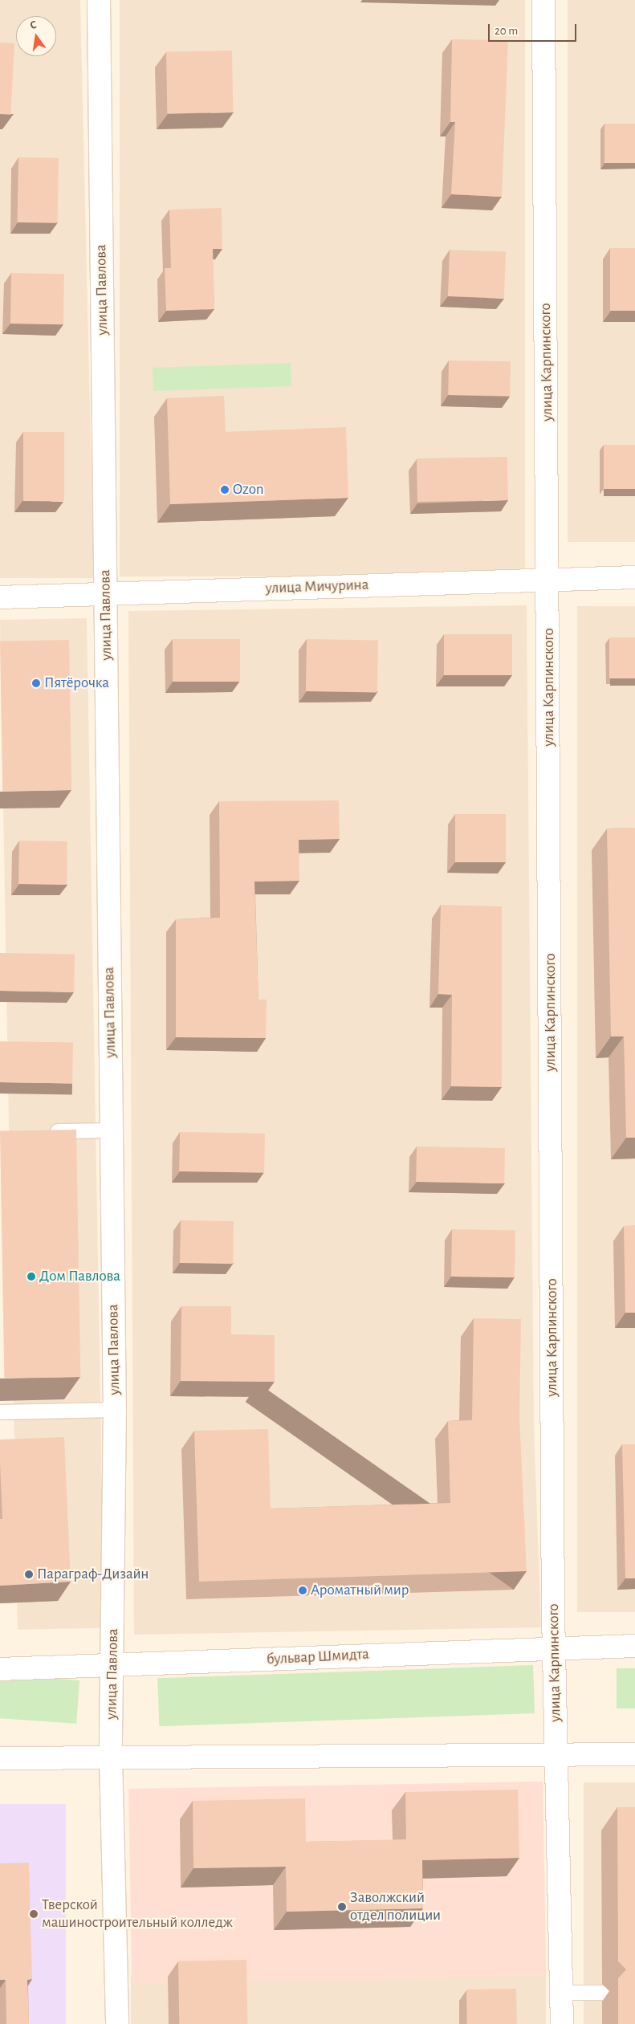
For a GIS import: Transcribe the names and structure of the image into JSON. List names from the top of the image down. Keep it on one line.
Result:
{"streets":{"street":["улица Павлова","улица Карпинского","улица Мичурина","бульвар Шмидта"]},"crossings":[["улица Павлова","улица Мичурина"],["улица Павлова","бульвар Шмидта"],["улица Карпинского","улица Мичурина"],["улица Карпинского","бульвар Шмидта"]],"places":["Ozon","Пятёрочка","Дом Павлова","Параграф-Дизайн","Ароматный мир","Заволжский отдел полиции","Тверской машиностроительный колледж"],"scale_bar":"20 m","north":"top"}
